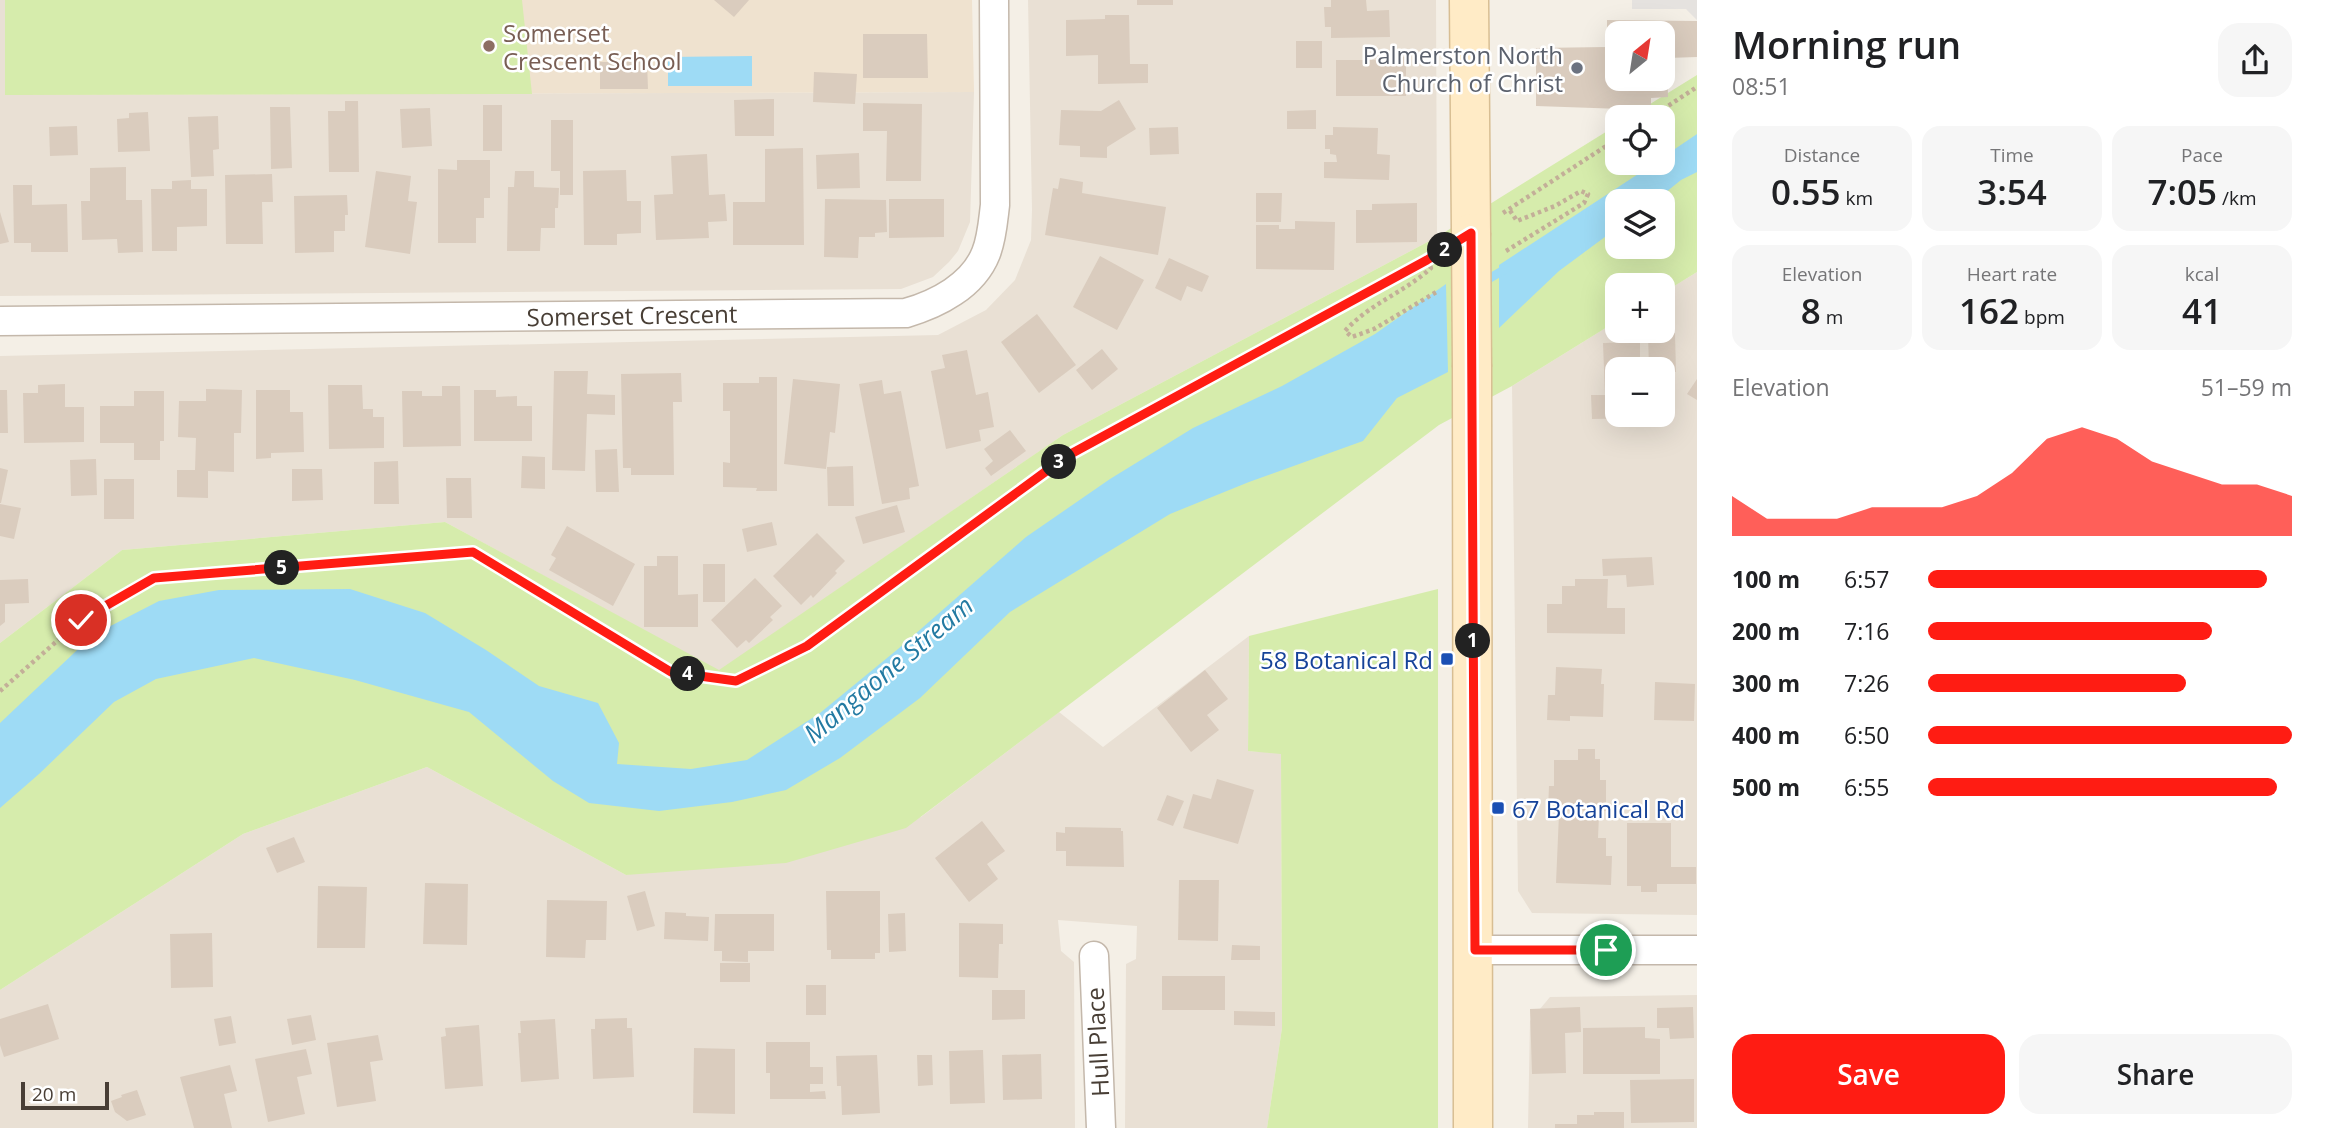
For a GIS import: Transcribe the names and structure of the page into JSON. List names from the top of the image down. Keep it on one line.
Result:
{"streets":{"street":["Somerset Crescent","Hull Place"]},"water":["Mangaone Stream"],"places":{"other":["Somerset Crescent School","Palmerston North Church of Christ"],"transit":["58 Botanical Rd","67 Botanical Rd"]},"scale_bar":"20 m","north":"top right","page":{"heading":["Morning run","08:51"],"map_buttons":["+","−"],"stats":[["Distance","0.55 km"],["Time","3:54"],["Pace","7:05 /km"],["Elevation","8 m"],["Heart rate","162 bpm"],["kcal","41"]],"pins":["2","3","5","1","4"],"chart":["Elevation","51–59 m"],"list":[{"name":"100 m","note":"6:57"},{"name":"200 m","note":"7:16"},{"name":"300 m","note":"7:26"},{"name":"400 m","note":"6:50"},{"name":"500 m","note":"6:55"}],"buttons":["Save","Share"],"scale":"20 m"}}
